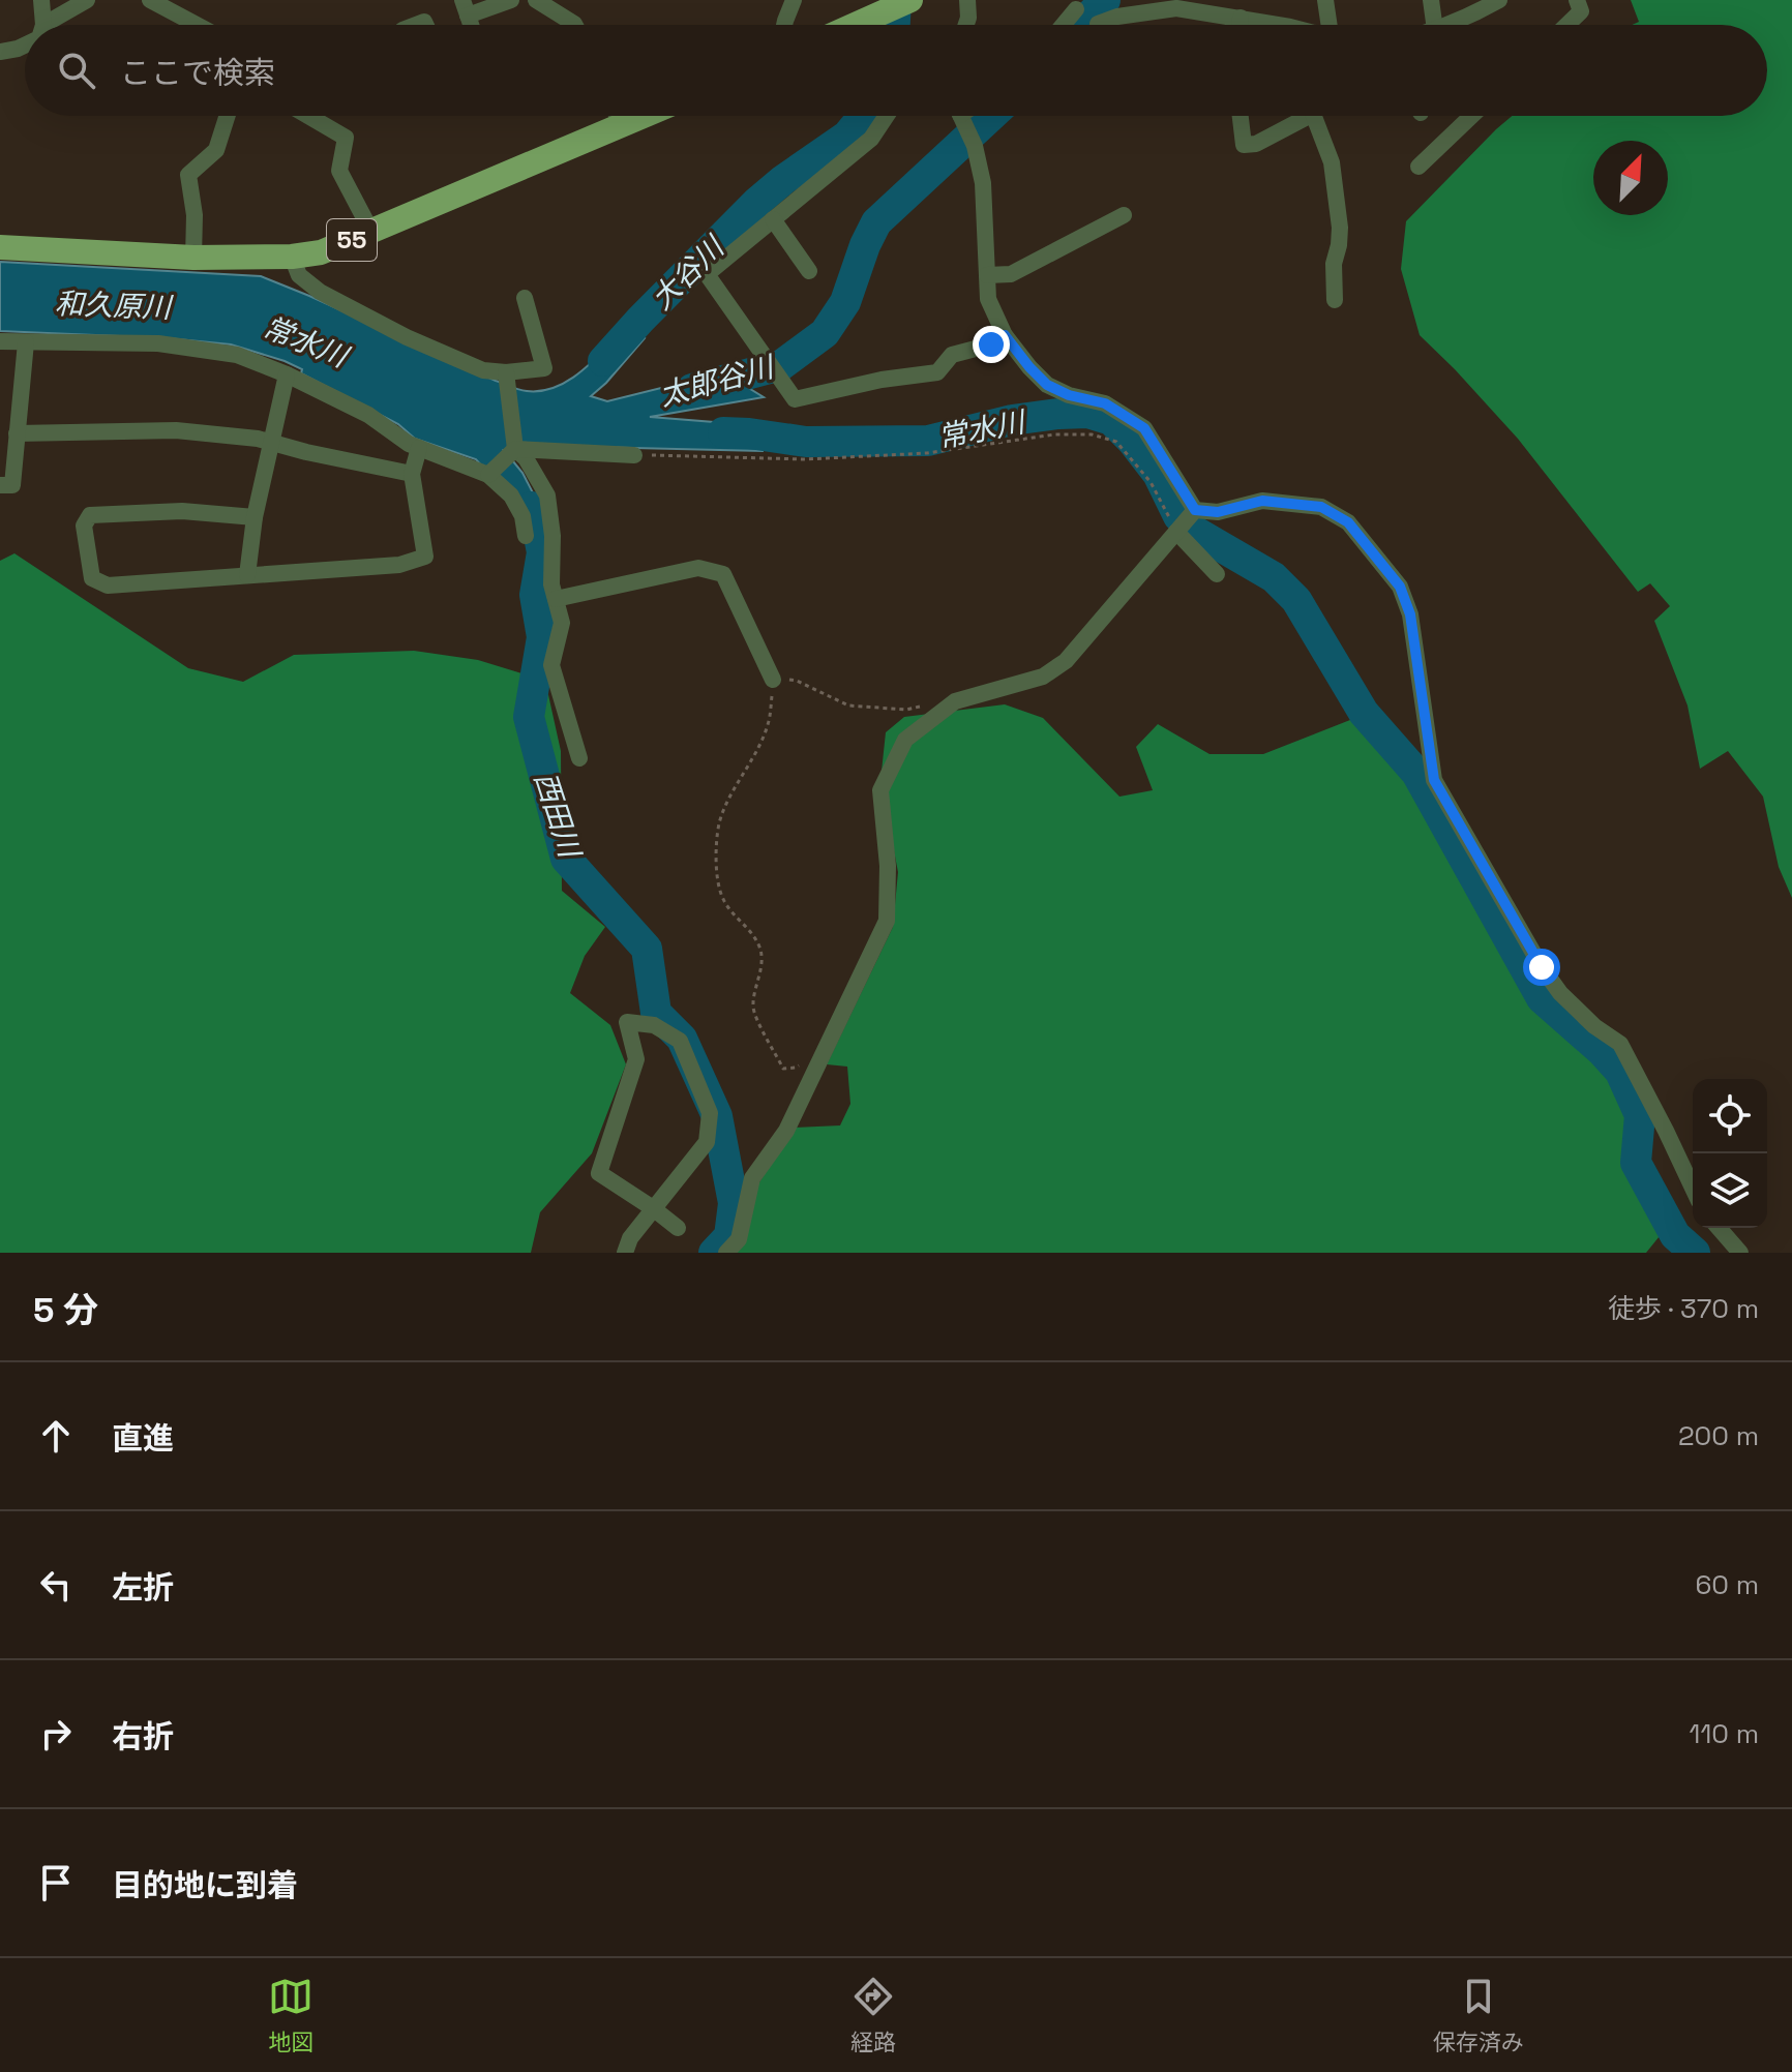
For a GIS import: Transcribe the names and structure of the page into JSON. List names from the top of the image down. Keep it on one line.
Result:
{"streets":{"main road":["55"]},"water":["大谷川","和久原川","常水川","太郎谷川","西田川"],"north":"top right","page":{"search":"ここで検索","heading":["5 分","徒歩 · 370 m"],"list":[["直進","200 m"],["左折","60 m"],["右折","110 m"],"目的地に到着"],"nav":["地図","経路","保存済み"]}}
